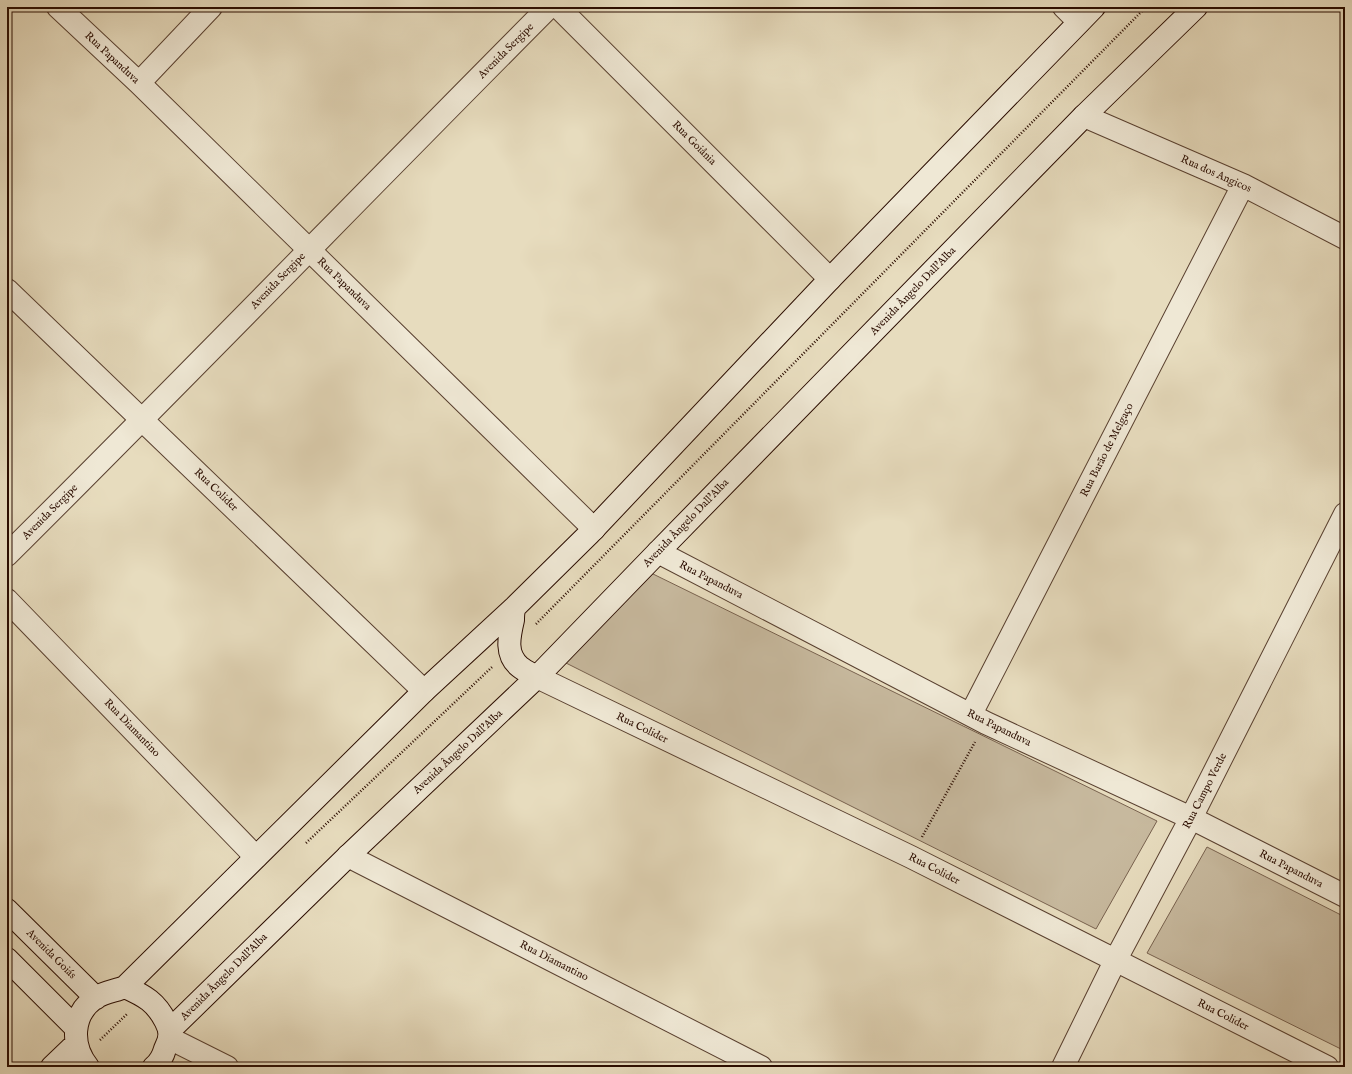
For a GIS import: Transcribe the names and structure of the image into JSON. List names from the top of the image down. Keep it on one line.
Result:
{"streets":{"street":["Avenida Sergipe","Rua Papanduva","Rua Goiânia","Rua dos Angicos","Avenida Ângelo Dall'Alba","Rua Barão de Melgaço","Rua Colider","Rua Diamantino","Rua Campo Verde","Avenida Goiás"]},"crossings":[["Avenida Sergipe","Rua Papanduva"],["Avenida Sergipe","Rua Colider"],["Rua Papanduva","Avenida Ângelo Dall'Alba"],["Rua Papanduva","Rua Barão de Melgaço"],["Rua Papanduva","Rua Campo Verde"],["Rua dos Angicos","Avenida Ângelo Dall'Alba"],["Rua dos Angicos","Rua Barão de Melgaço"],["Avenida Ângelo Dall'Alba","Rua Colider"],["Avenida Ângelo Dall'Alba","Rua Diamantino"],["Rua Colider","Rua Campo Verde"]]}
